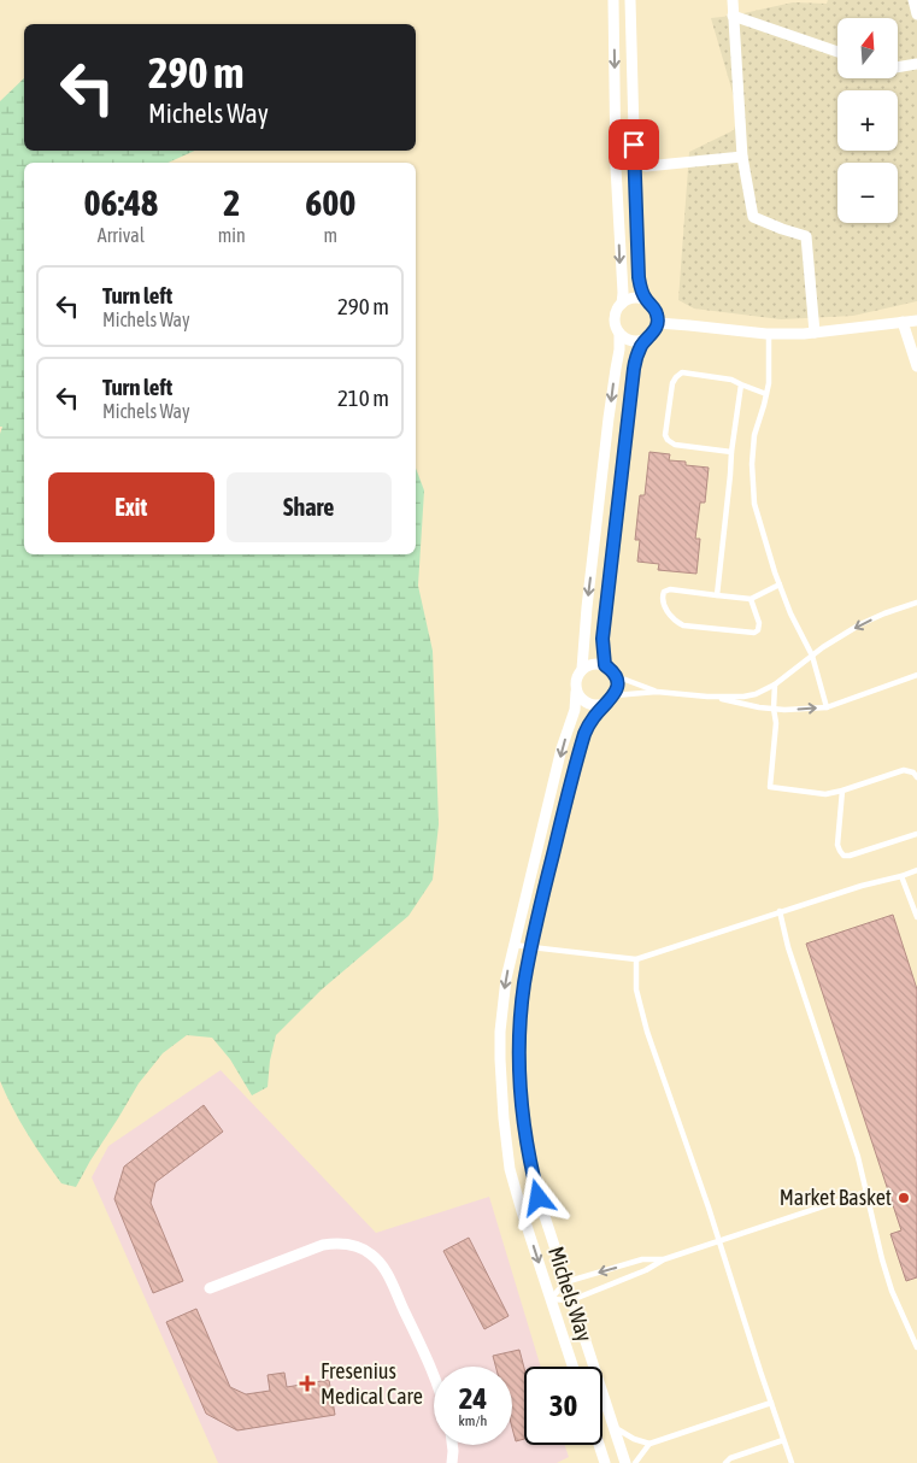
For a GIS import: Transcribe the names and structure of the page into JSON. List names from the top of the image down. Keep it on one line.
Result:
{"streets":{"street":["Michels Way"]},"places":{"other":["Market Basket"],"health":["Fresenius Medical Care"]},"north":"top","page":{"map_buttons":["+","−"],"turn":["290 m","Michels Way"],"eta":["06:48","Arrival","2","min","600","m"],"list":[{"name":"Turn left","note":"Michels Way","value":"290 m"},{"name":"Turn left","note":"Michels Way","value":"210 m"}],"buttons":["Exit","Share"],"speed":"24 km/h","limit":"30"}}
